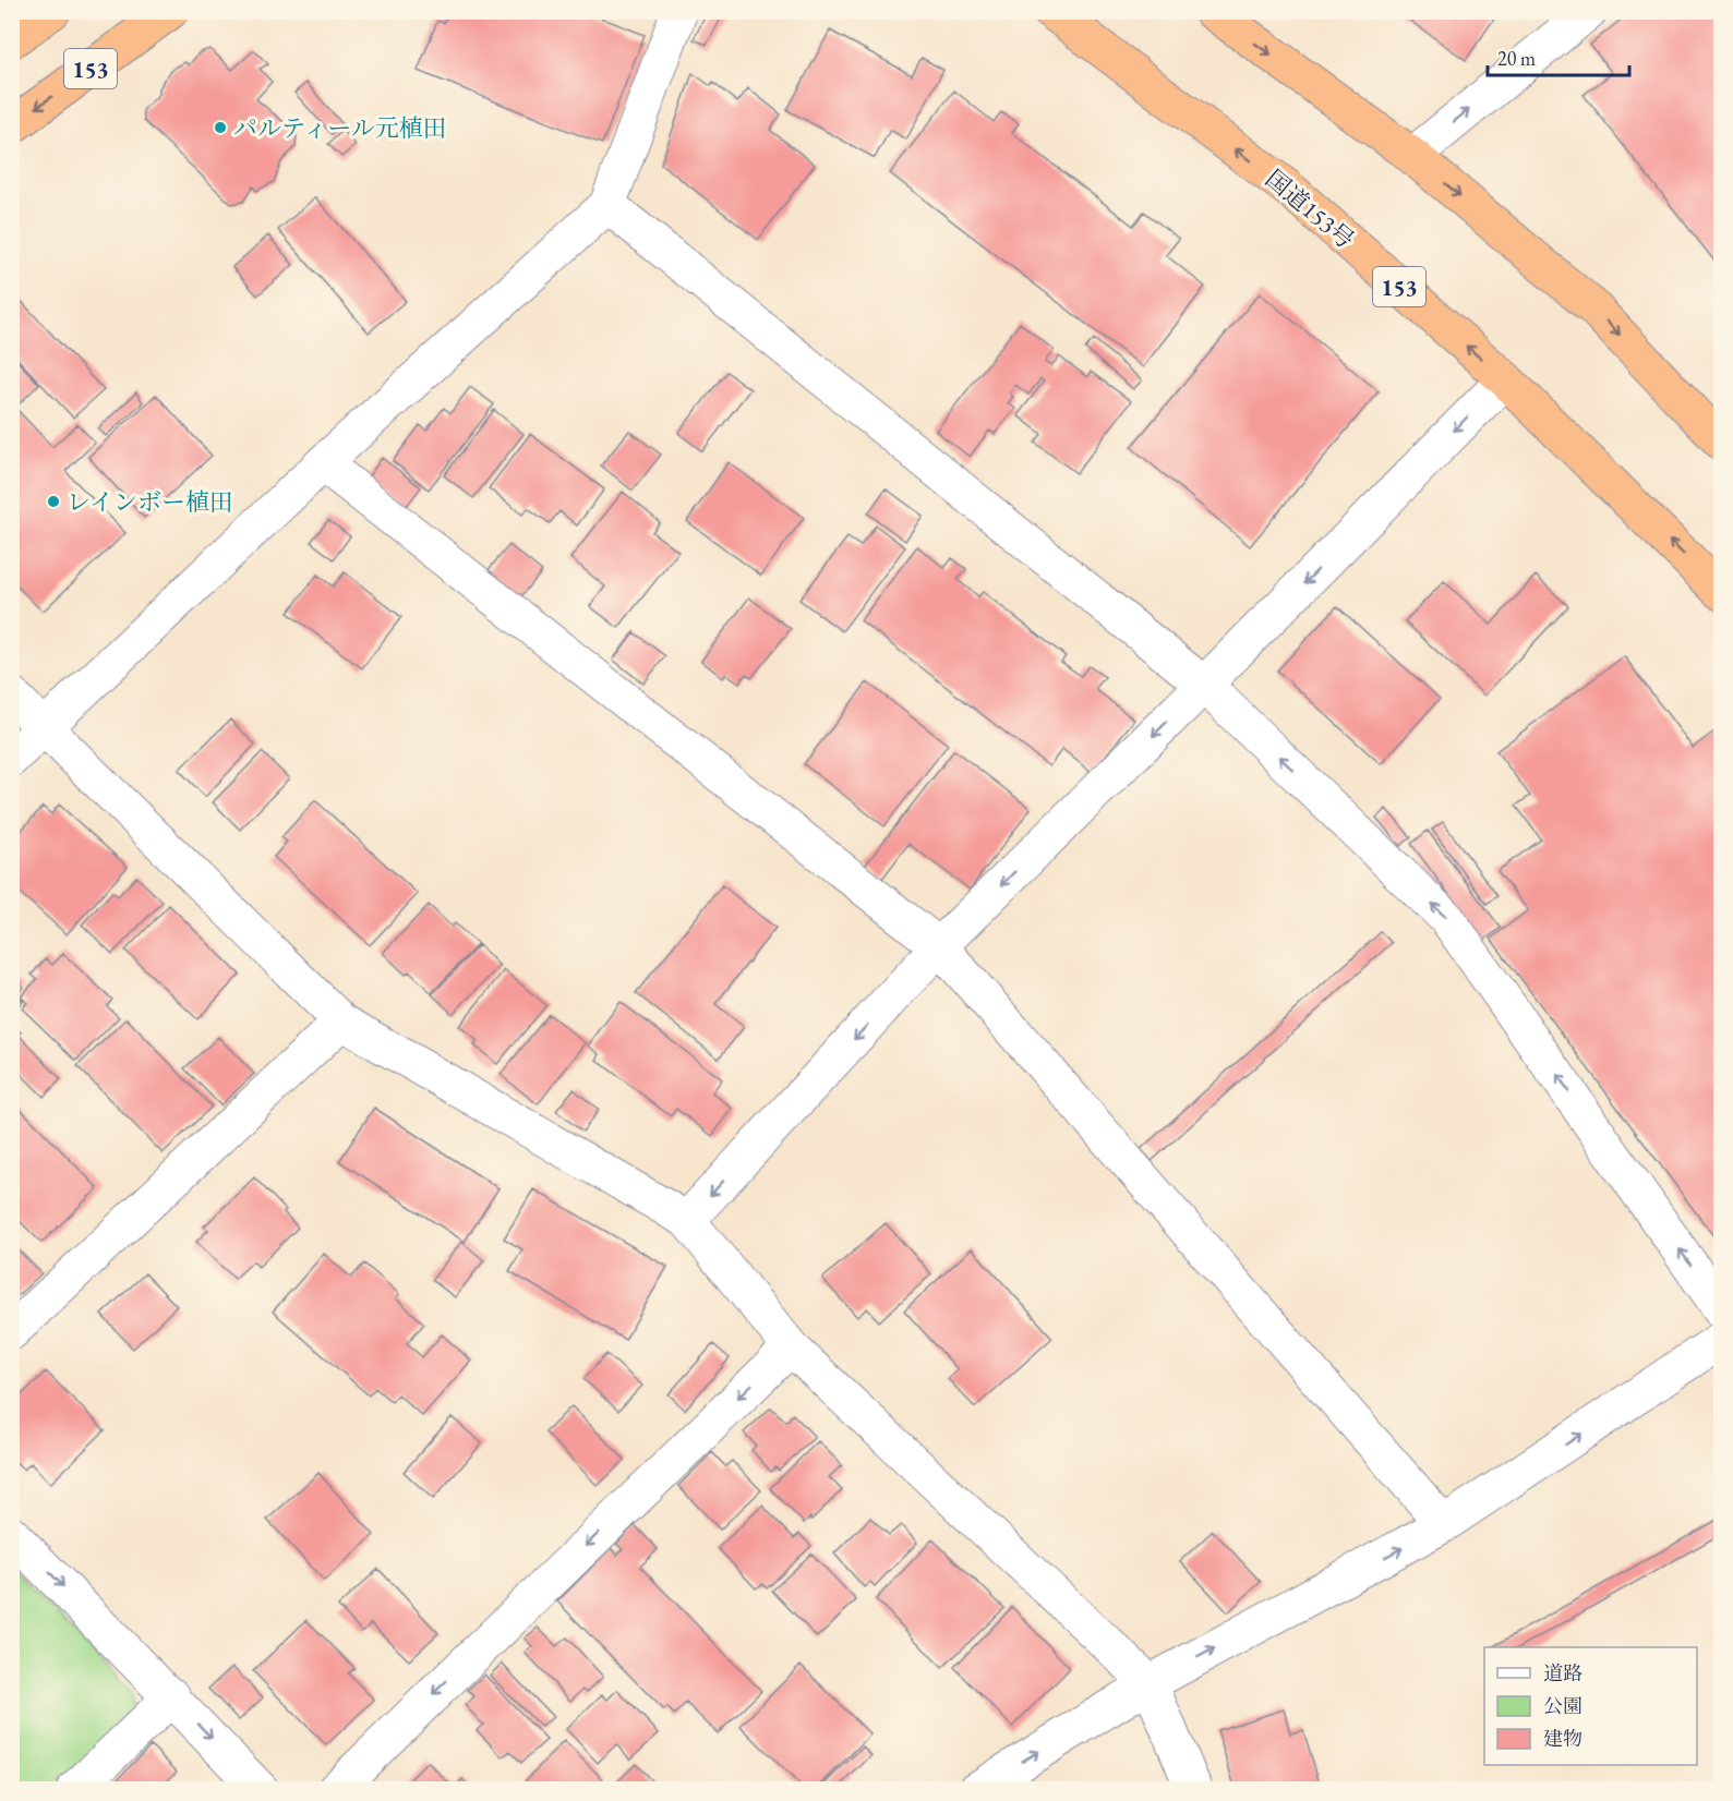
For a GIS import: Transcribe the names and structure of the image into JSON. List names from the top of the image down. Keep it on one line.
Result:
{"streets":{"highway":["153","国道153号"]},"places":["パルティール元植田","レインボー植田"],"legend":["道路","公園","建物"],"scale_bar":"20 m"}
